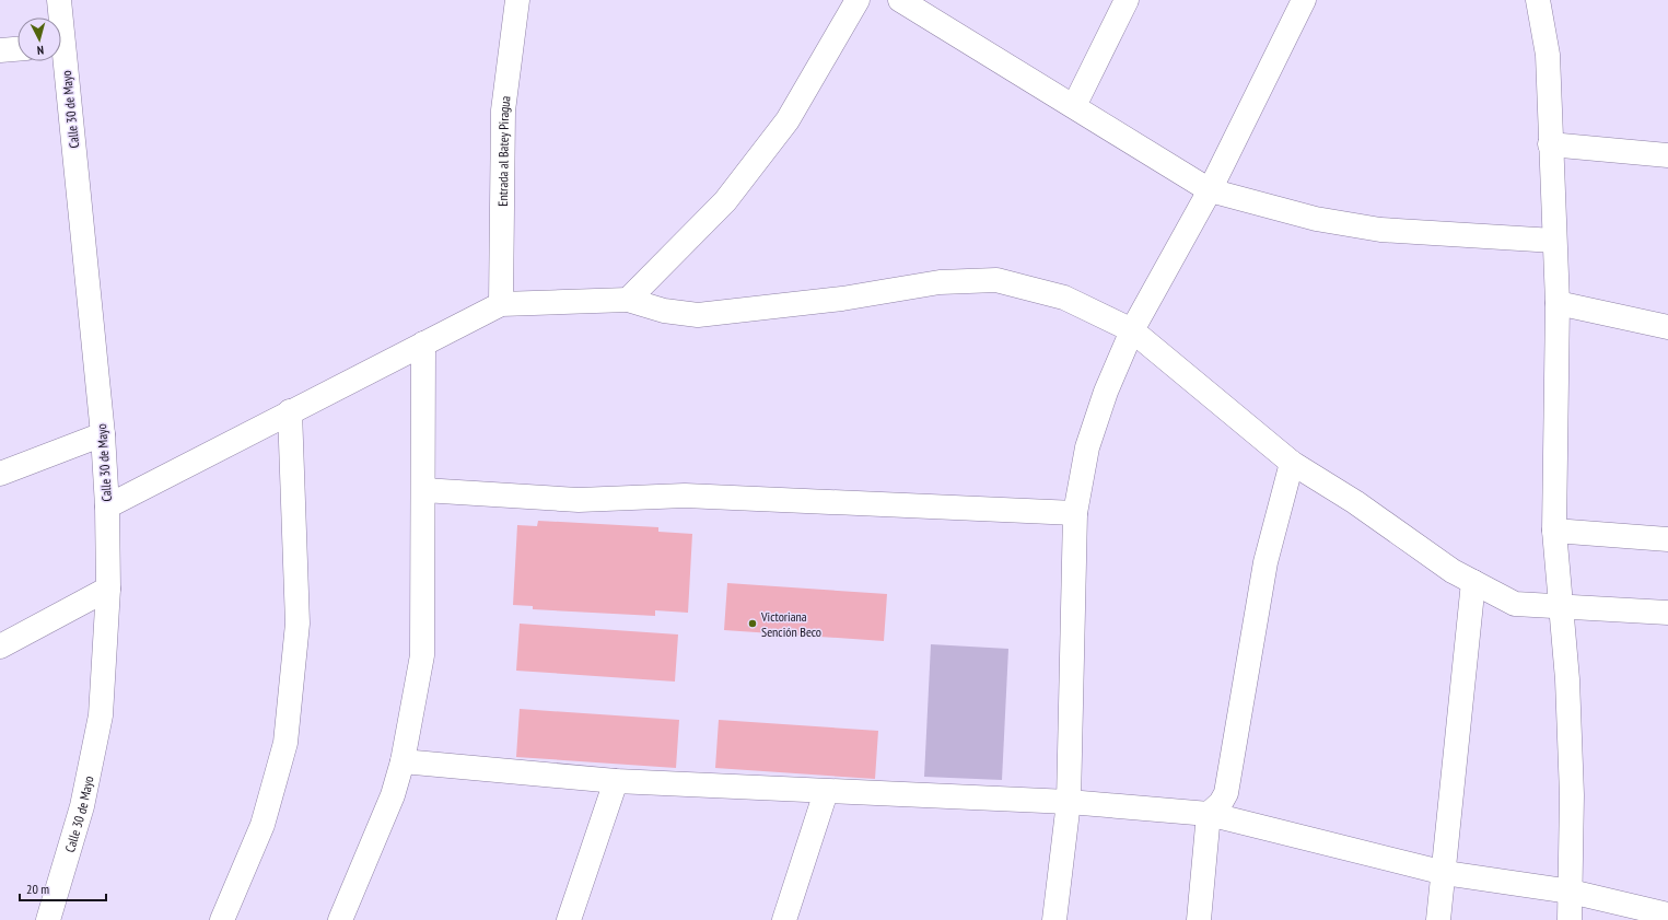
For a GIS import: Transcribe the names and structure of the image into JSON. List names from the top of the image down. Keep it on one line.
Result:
{"streets":{"street":["Calle 30 de Mayo","Entrada al Batey Piragua"]},"places":["Victoriana Sención Beco"],"scale_bar":"20 m","north":"bottom"}
